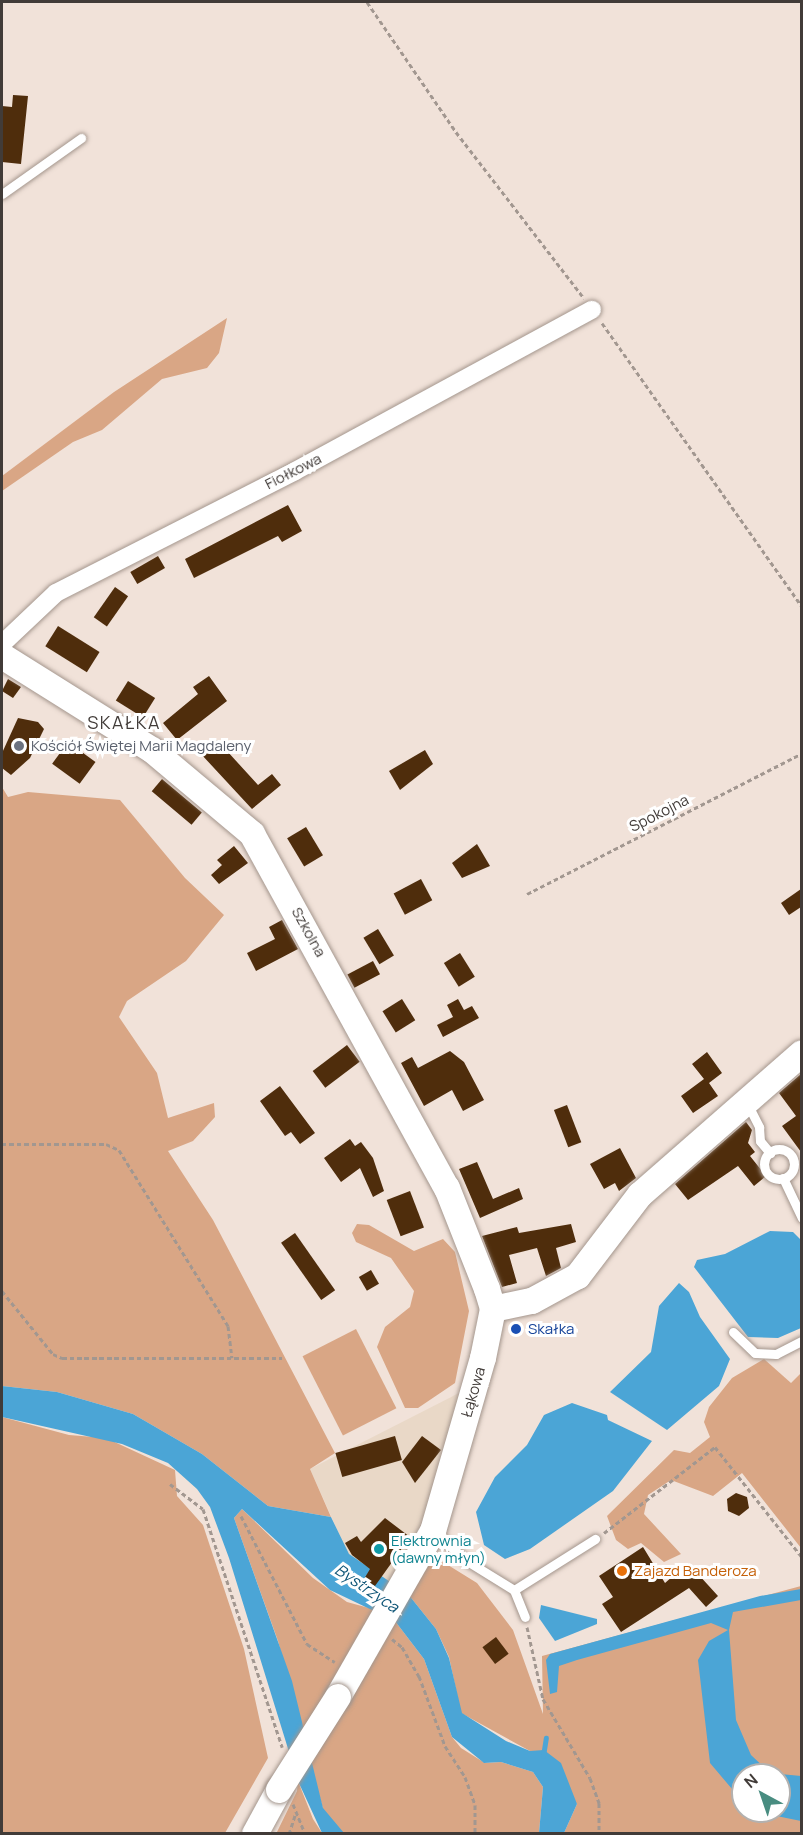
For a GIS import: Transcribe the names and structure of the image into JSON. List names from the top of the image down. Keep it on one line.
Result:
{"streets":{"street":["Fiołkowa","Szkolna","Łąkowa"],"path":["Spokojna"]},"crossings":[["Szkolna","Łąkowa"]],"districts":["SKAŁKA"],"water":["Bystrzyca"],"places":["Kościół Świętej Marii Magdaleny","Skałka","Elektrownia (dawny młyn)","Zajazd Banderoza"],"north":"top left"}
